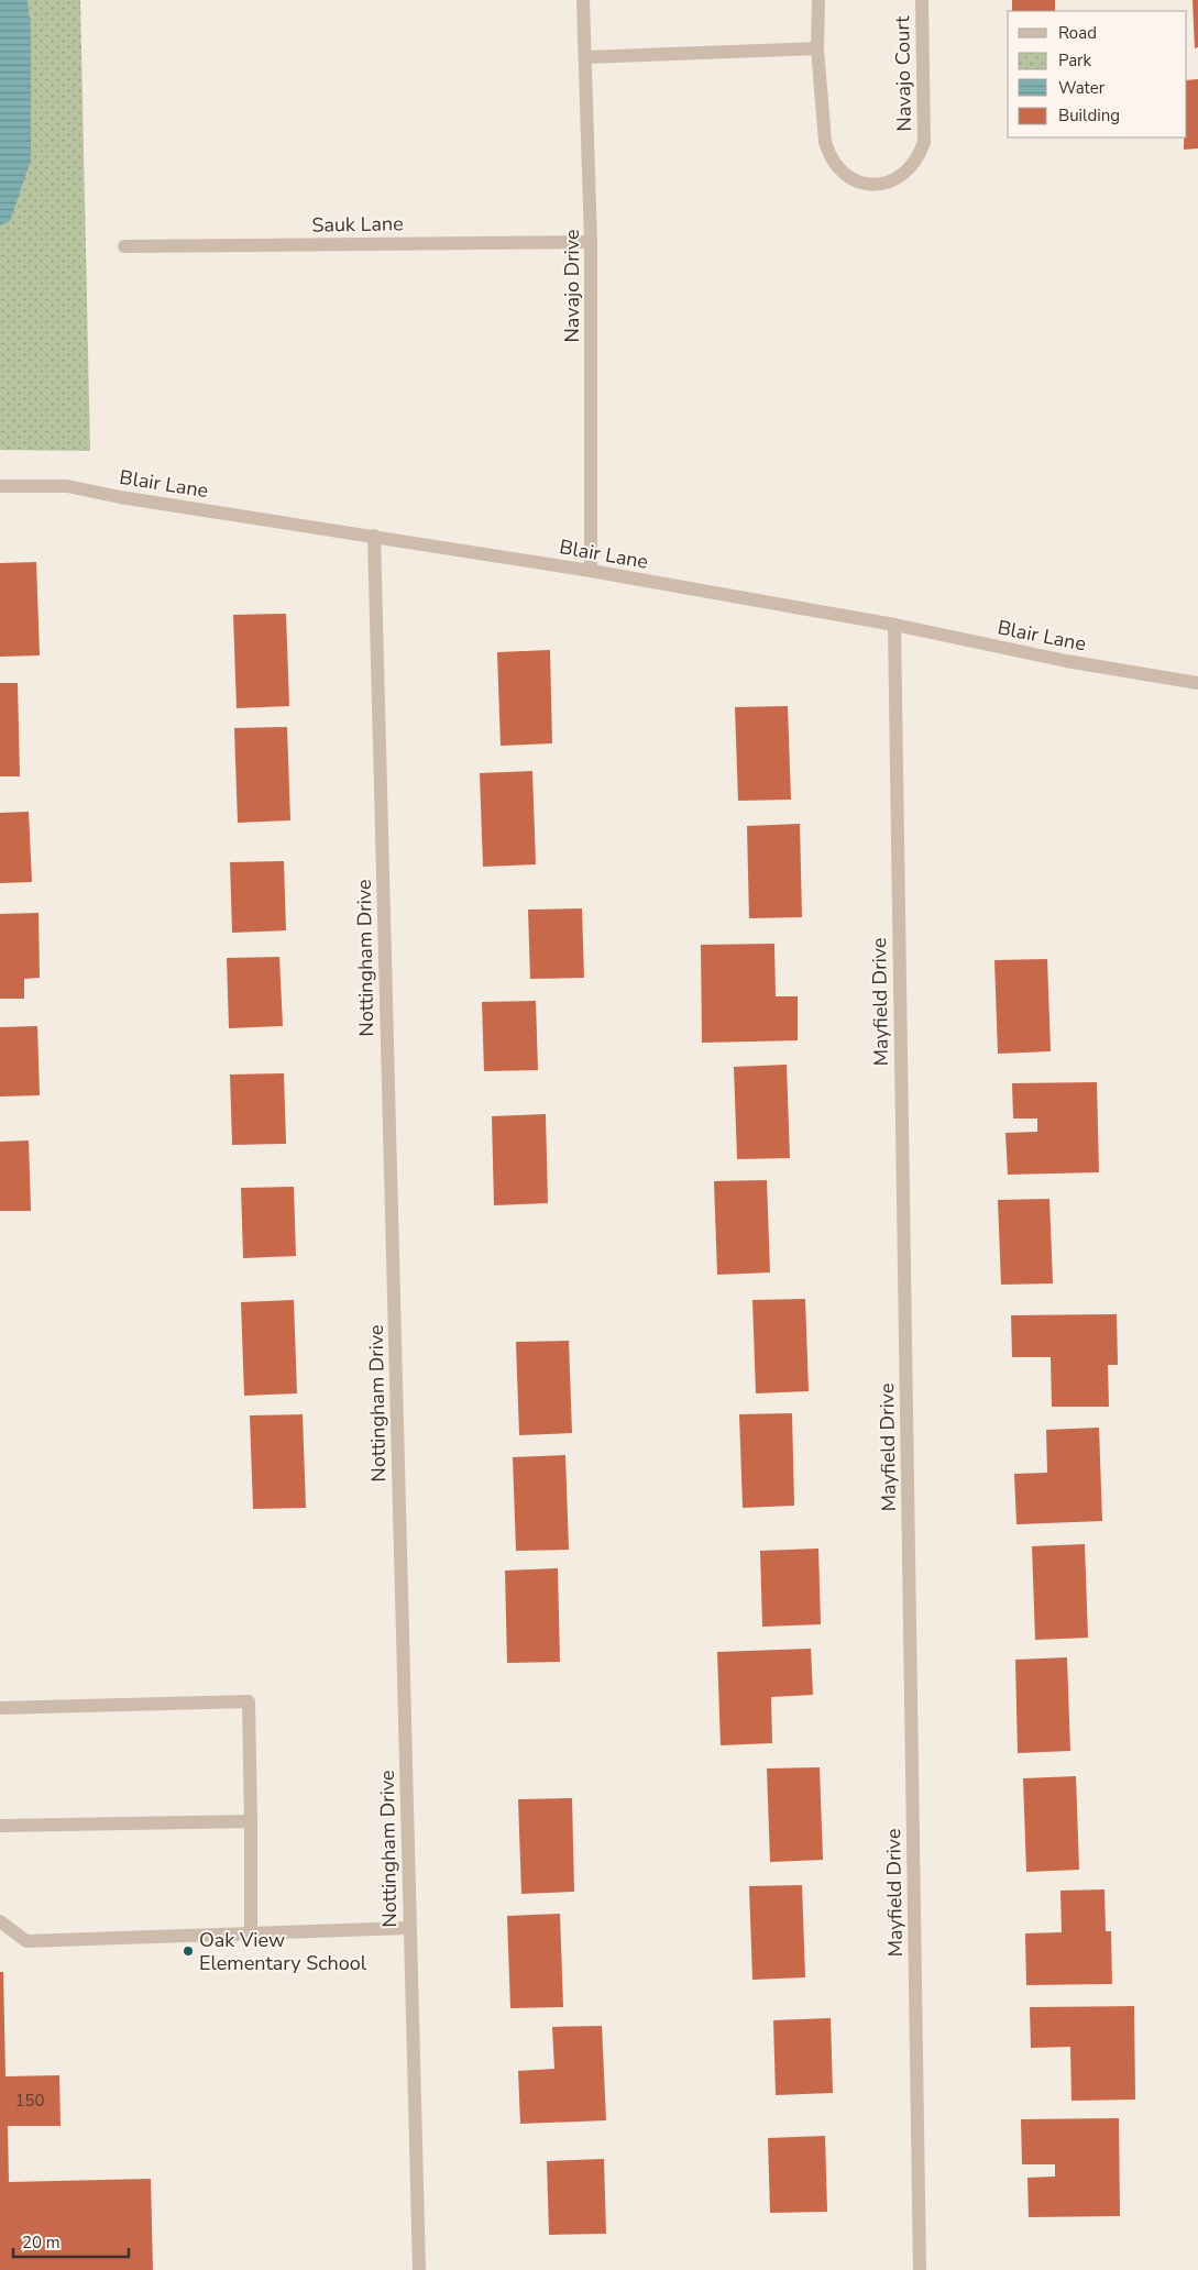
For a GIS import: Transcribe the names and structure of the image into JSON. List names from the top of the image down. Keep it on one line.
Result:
{"streets":{"street":["Navajo Court","Sauk Lane","Navajo Drive","Blair Lane","Nottingham Drive","Mayfield Drive"]},"crossings":[["Sauk Lane","Navajo Drive"],["Navajo Drive","Blair Lane"],["Blair Lane","Nottingham Drive"],["Blair Lane","Mayfield Drive"]],"places":["Oak View Elementary School"],"house_numbers":["150"],"legend":["Road","Park","Water","Building"],"scale_bar":"20 m"}
